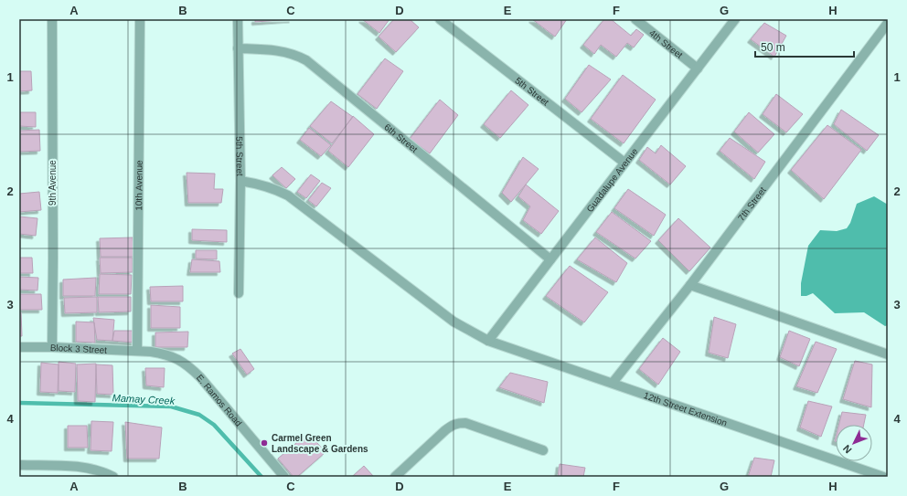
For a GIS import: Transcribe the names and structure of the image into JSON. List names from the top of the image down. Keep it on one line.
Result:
{"streets":{"street":["4th Street","5th Street","6th Street","Guadalupe Avenue","9th Avenue","10th Avenue","7th Street","Block 3 Street","E. Ramos Road","12th Street Extension"]},"crossings":[["4th Street","Guadalupe Avenue"],["5th Street","6th Street"],["5th Street","Guadalupe Avenue"],["6th Street","Guadalupe Avenue"],["Guadalupe Avenue","12th Street Extension"],["9th Avenue","Block 3 Street"],["10th Avenue","Block 3 Street"],["10th Avenue","E. Ramos Road"],["7th Street","12th Street Extension"],["Block 3 Street","E. Ramos Road"]],"water":["Mamay Creek"],"places":["Carmel Green Landscape & Gardens"],"scale_bar":"50 m","north":"bottom left","grid":{"columns":["A","B","C","D","E","F","G","H"],"rows":["1","2","3","4"]}}
